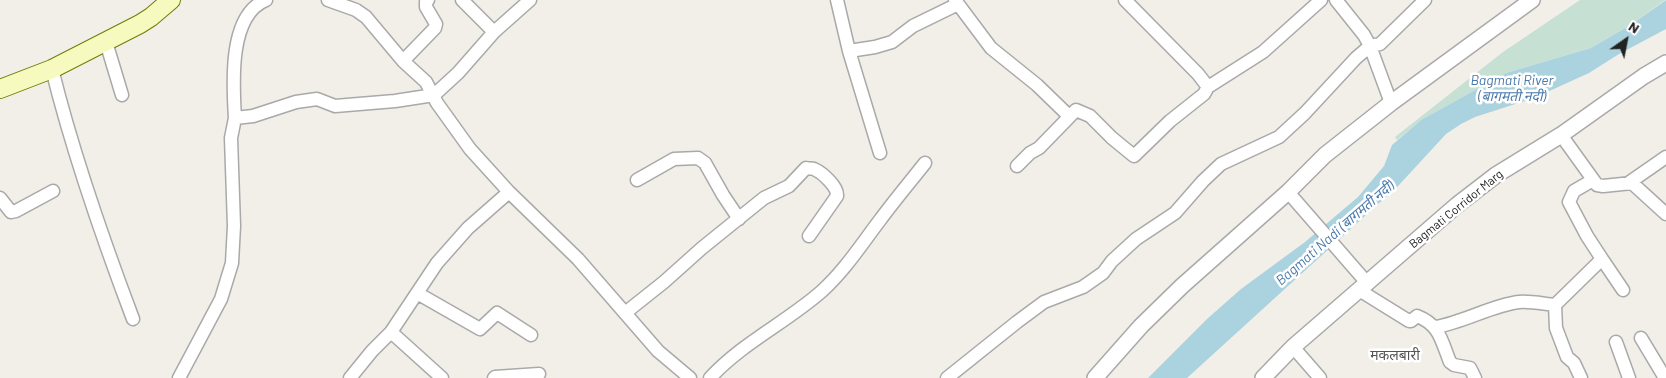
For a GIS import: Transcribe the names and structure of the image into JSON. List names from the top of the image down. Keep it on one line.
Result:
{"streets":{"street":["Bagmati Corridor Marg"]},"districts":["मकलबारी"],"water":["Bagmati River (बागमती नदी)","Bagmati Nadi (बागमती नदी)"],"north":"top right"}
